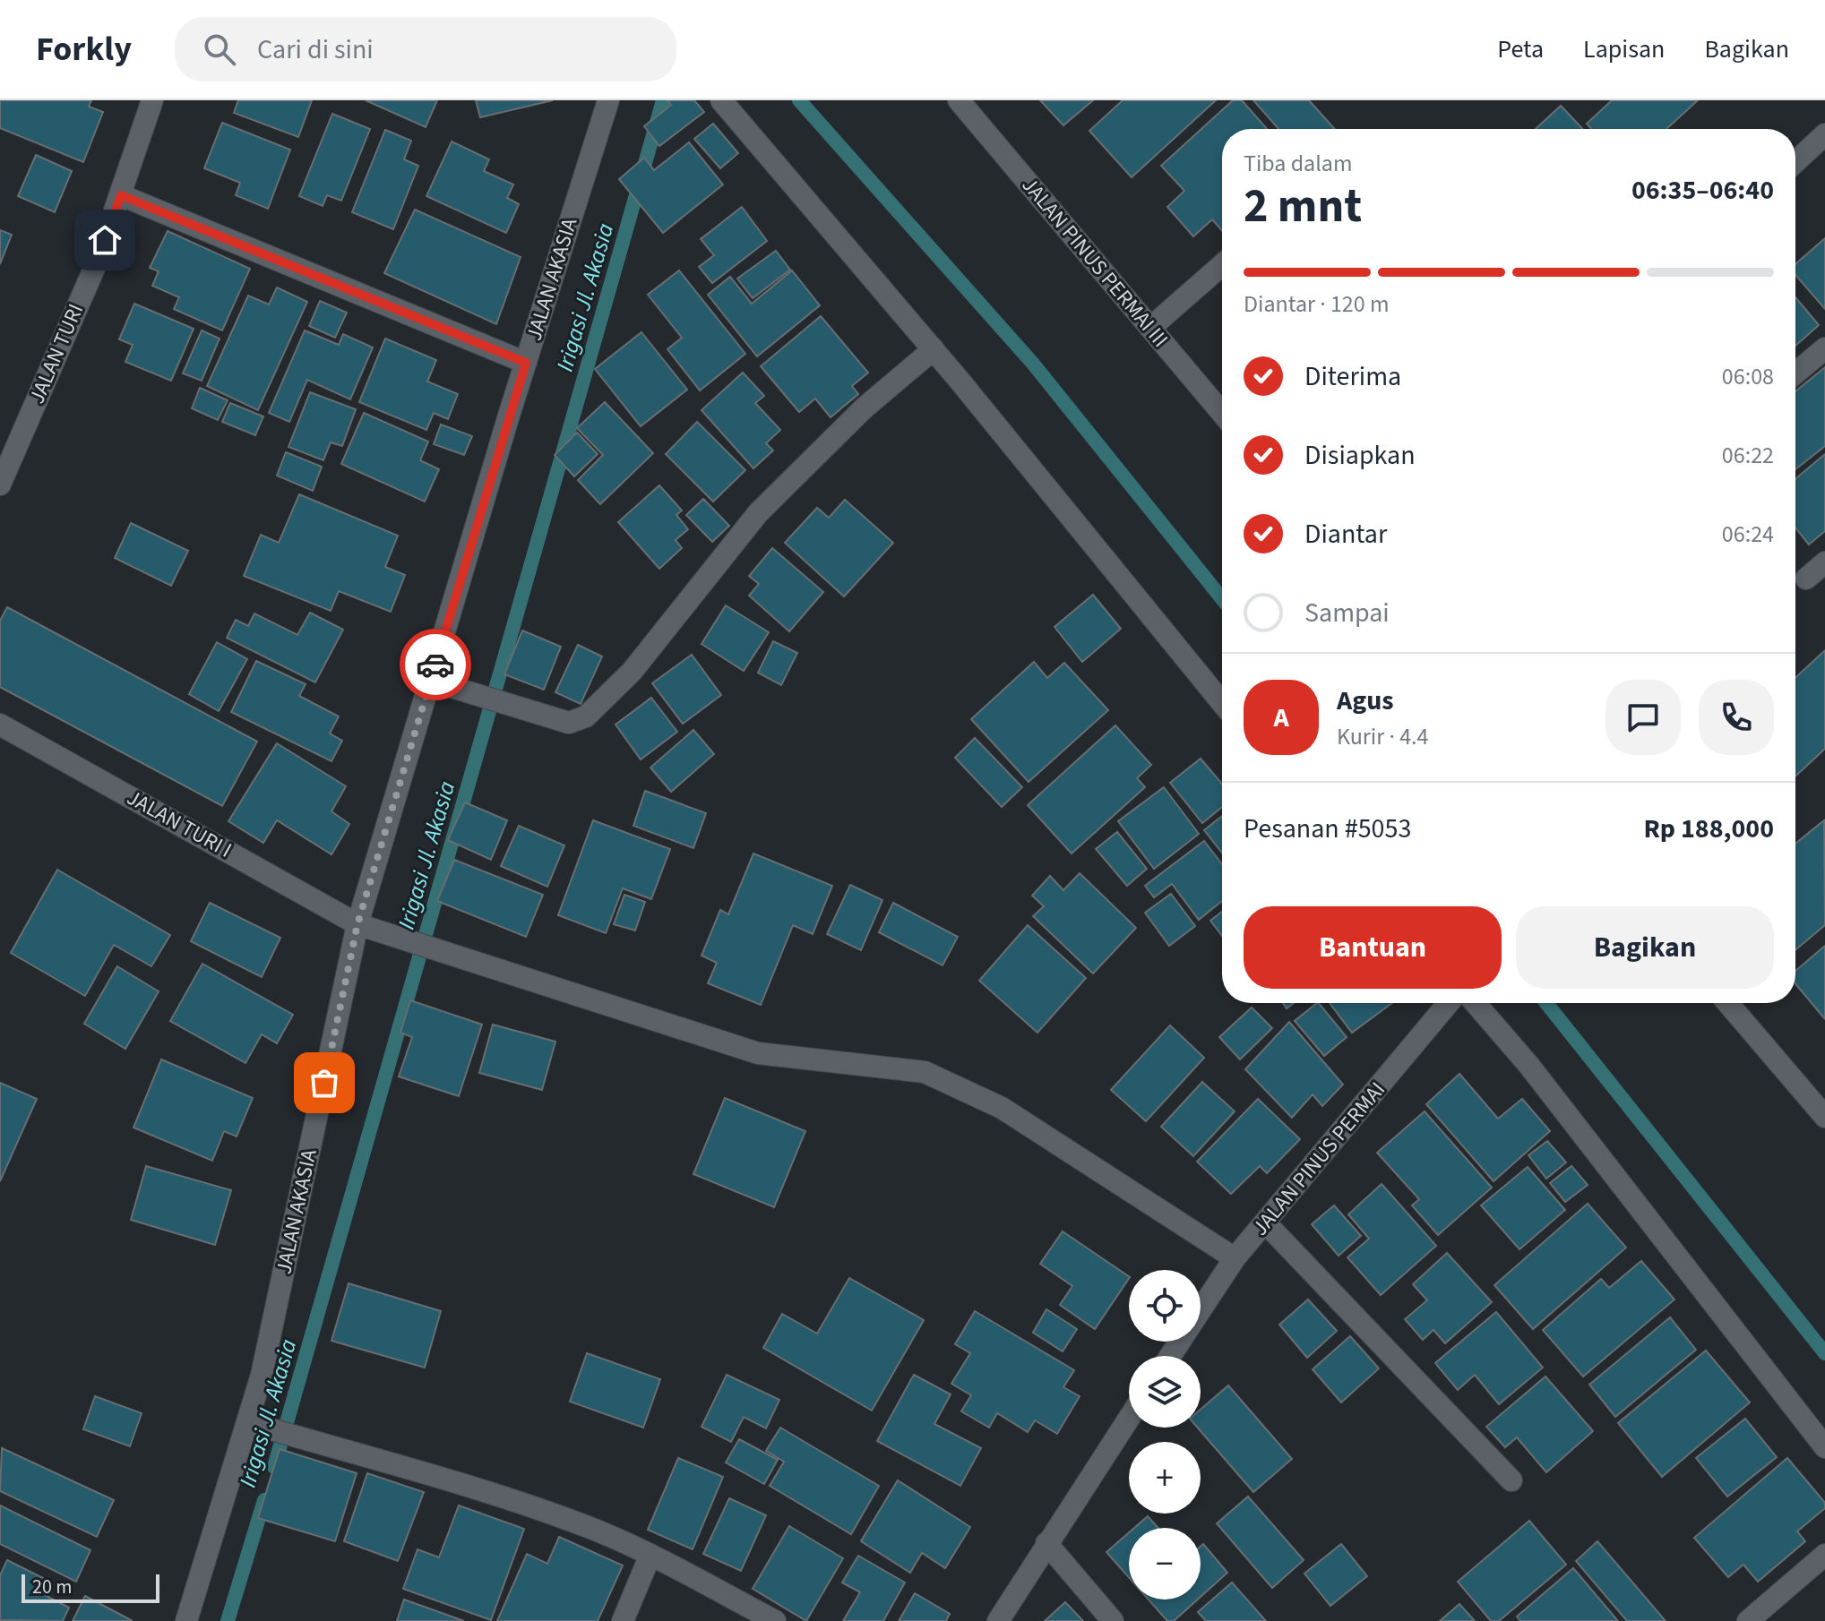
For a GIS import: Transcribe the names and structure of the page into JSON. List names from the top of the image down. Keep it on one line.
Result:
{"streets":{"street":["JALAN PINUS PERMAI III","JALAN AKASIA","JALAN TURI","JALAN TURI I","JALAN PINUS PERMAI"]},"crossings":[["JALAN AKASIA","JALAN TURI I"],["JALAN TURI I","JALAN PINUS PERMAI"]],"water":["Irigasi Jl. Akasia"],"scale_bar":"20 m","page":{"header":"Forkly","search":"Cari di sini","nav":["Peta","Lapisan","Bagikan"],"heading":["2 mnt","Tiba dalam","06:35–06:40"],"panel":["Agus","Kurir · 4.4","Pesanan #5053","Rp 188,000"],"bar":"Diantar · 120 m","list":[["Diterima","06:08"],["Disiapkan","06:22"],["Diantar","06:24"],"Sampai"],"round":"A","buttons":["Bantuan","Bagikan"],"map_buttons":["+","−"],"scale":"20 m"}}
